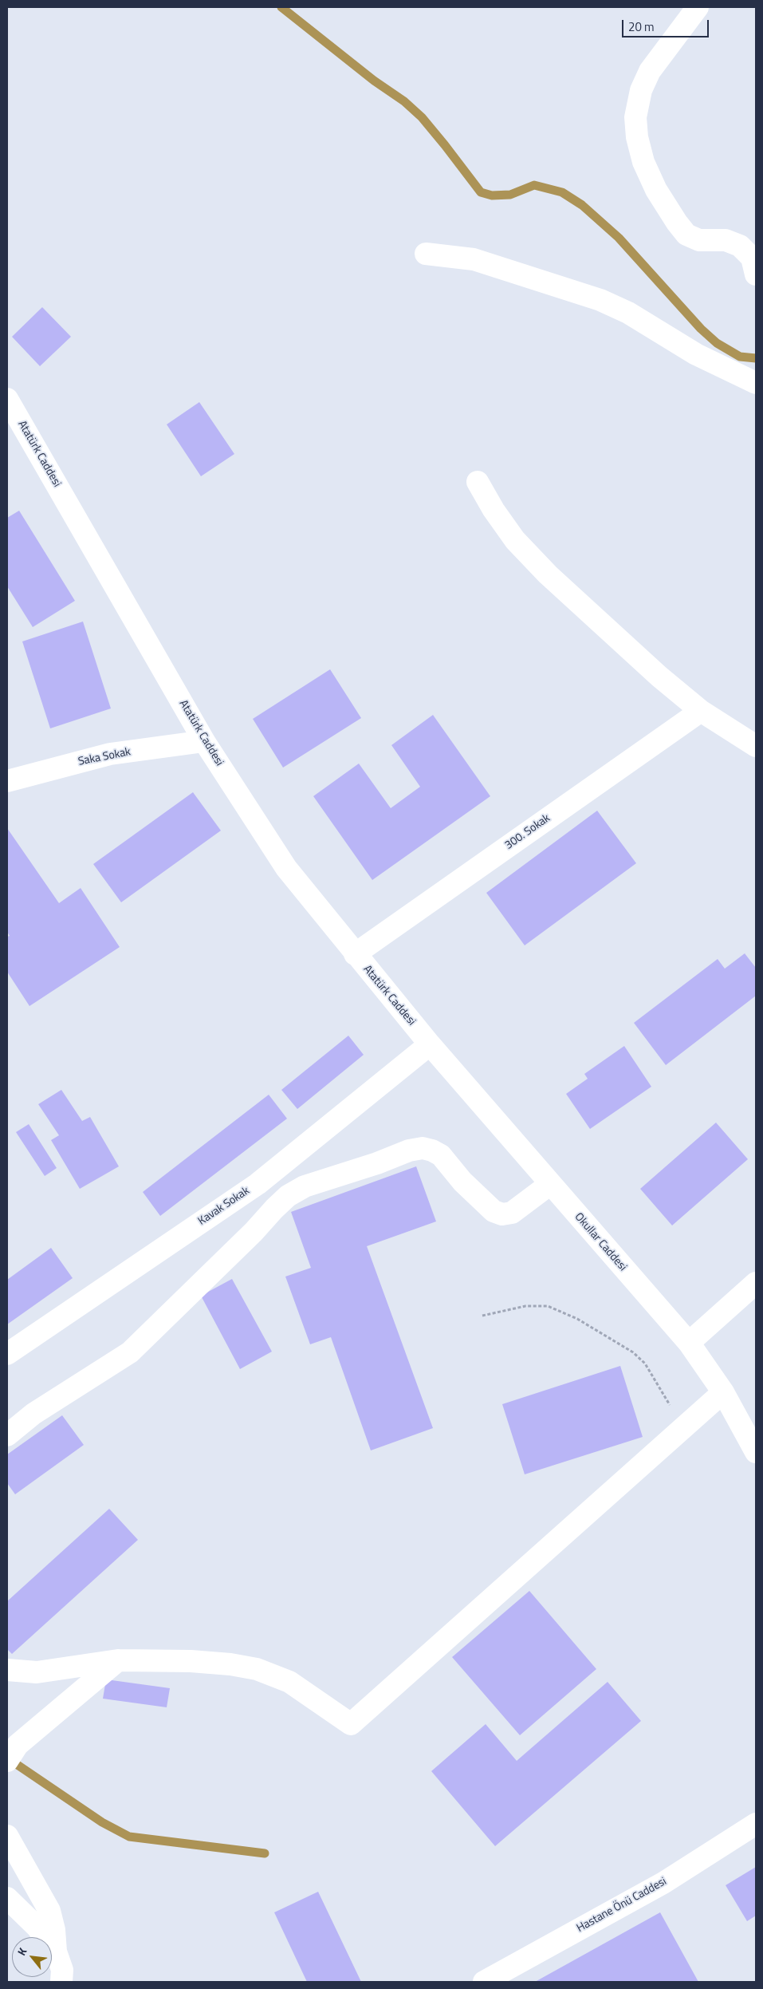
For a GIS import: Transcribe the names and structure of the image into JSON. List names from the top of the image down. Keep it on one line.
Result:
{"streets":{"street":["Atatürk Caddesi","Saka Sokak","300. Sokak","Kavak Sokak","Okullar Caddesi","Hastane Önü Caddesi"]},"crossings":[["Atatürk Caddesi","Saka Sokak"],["Atatürk Caddesi","300. Sokak"],["Atatürk Caddesi","Kavak Sokak"],["Atatürk Caddesi","Okullar Caddesi"],["Kavak Sokak","Okullar Caddesi"]],"scale_bar":"20 m","north":"top left"}
